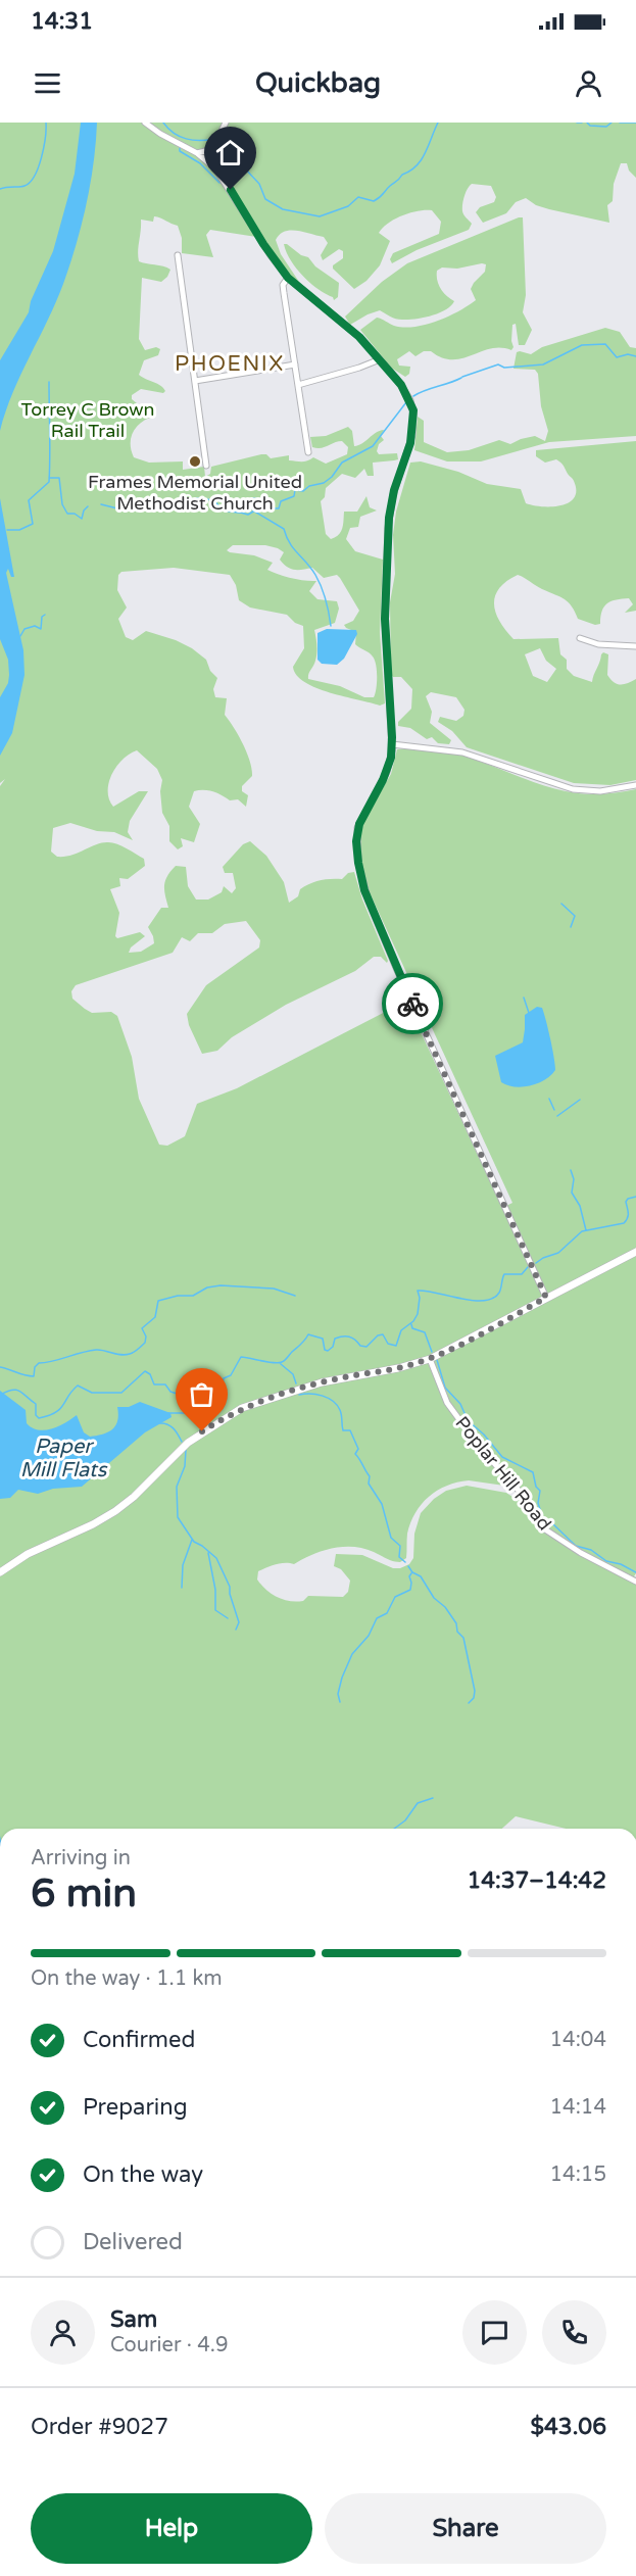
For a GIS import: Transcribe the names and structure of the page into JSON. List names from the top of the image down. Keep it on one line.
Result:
{"streets":{"street":["Poplar Hill Road"]},"districts":["PHOENIX"],"water":["Paper Mill Flats"],"parks":["Torrey C Brown Rail Trail"],"places":["Frames Memorial United Methodist Church"],"page":{"status":"14:31","header":"Quickbag","heading":["6 min","Arriving in","14:37–14:42"],"panel":["Sam","Courier · 4.9","Order #9027","$43.06"],"bar":"On the way · 1.1 km","list":[["Confirmed","14:04"],["Preparing","14:14"],["On the way","14:15"],"Delivered"],"buttons":["Help","Share"]}}
